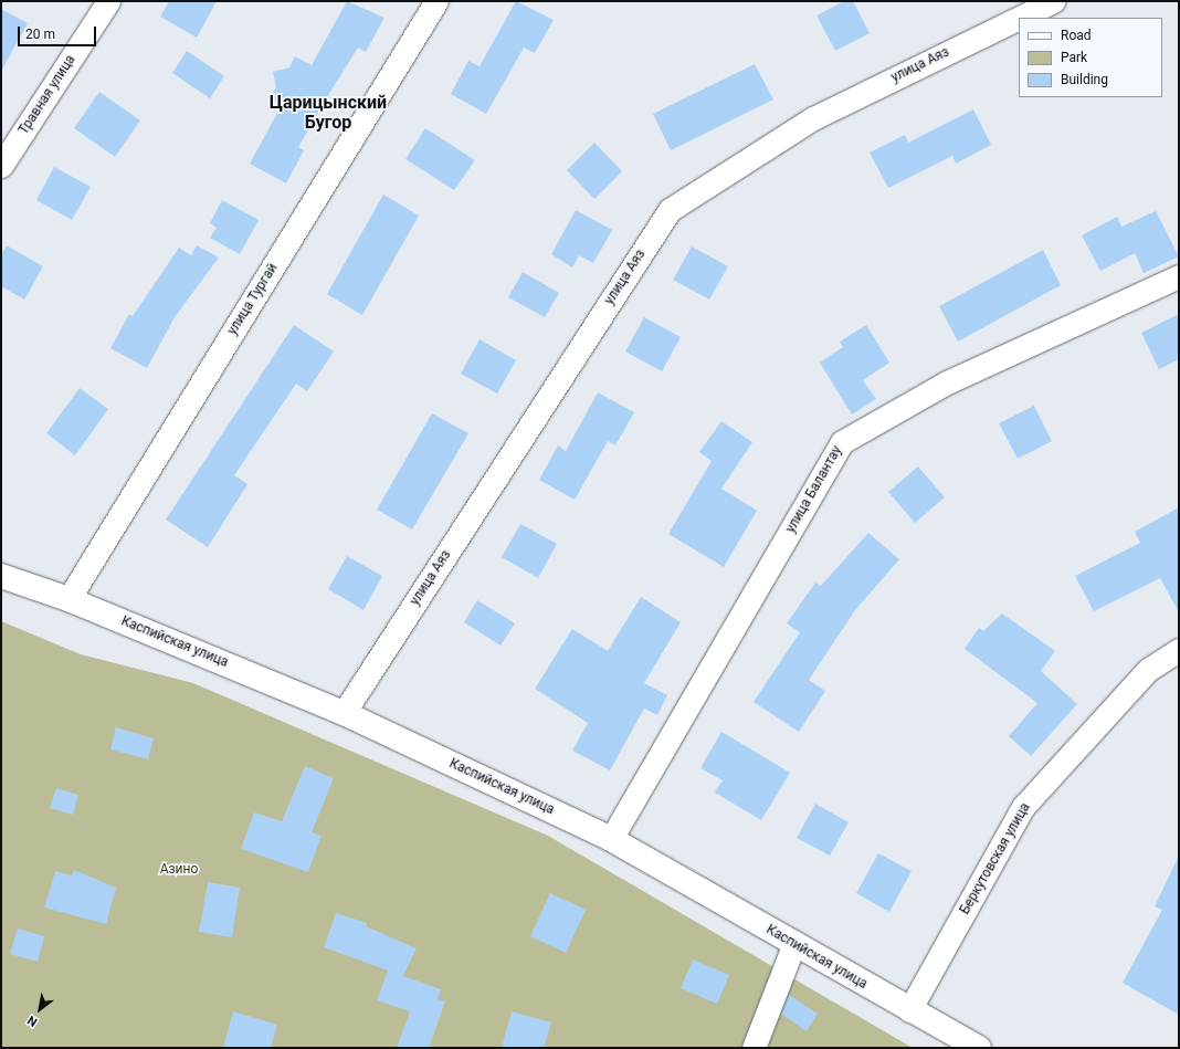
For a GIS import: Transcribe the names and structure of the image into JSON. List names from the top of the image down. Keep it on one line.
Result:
{"streets":{"street":["улица Аяз","Травная улица","улица Тургай","улица Балантау","Каспийская улица","Беркутовская улица"]},"crossings":[["улица Аяз","Каспийская улица"],["улица Тургай","Каспийская улица"],["улица Балантау","Каспийская улица"],["Каспийская улица","Беркутовская улица"]],"districts":["Царицынский Бугор"],"parks":["Азино"],"legend":["Road","Park","Building"],"scale_bar":"20 m","north":"bottom left"}
